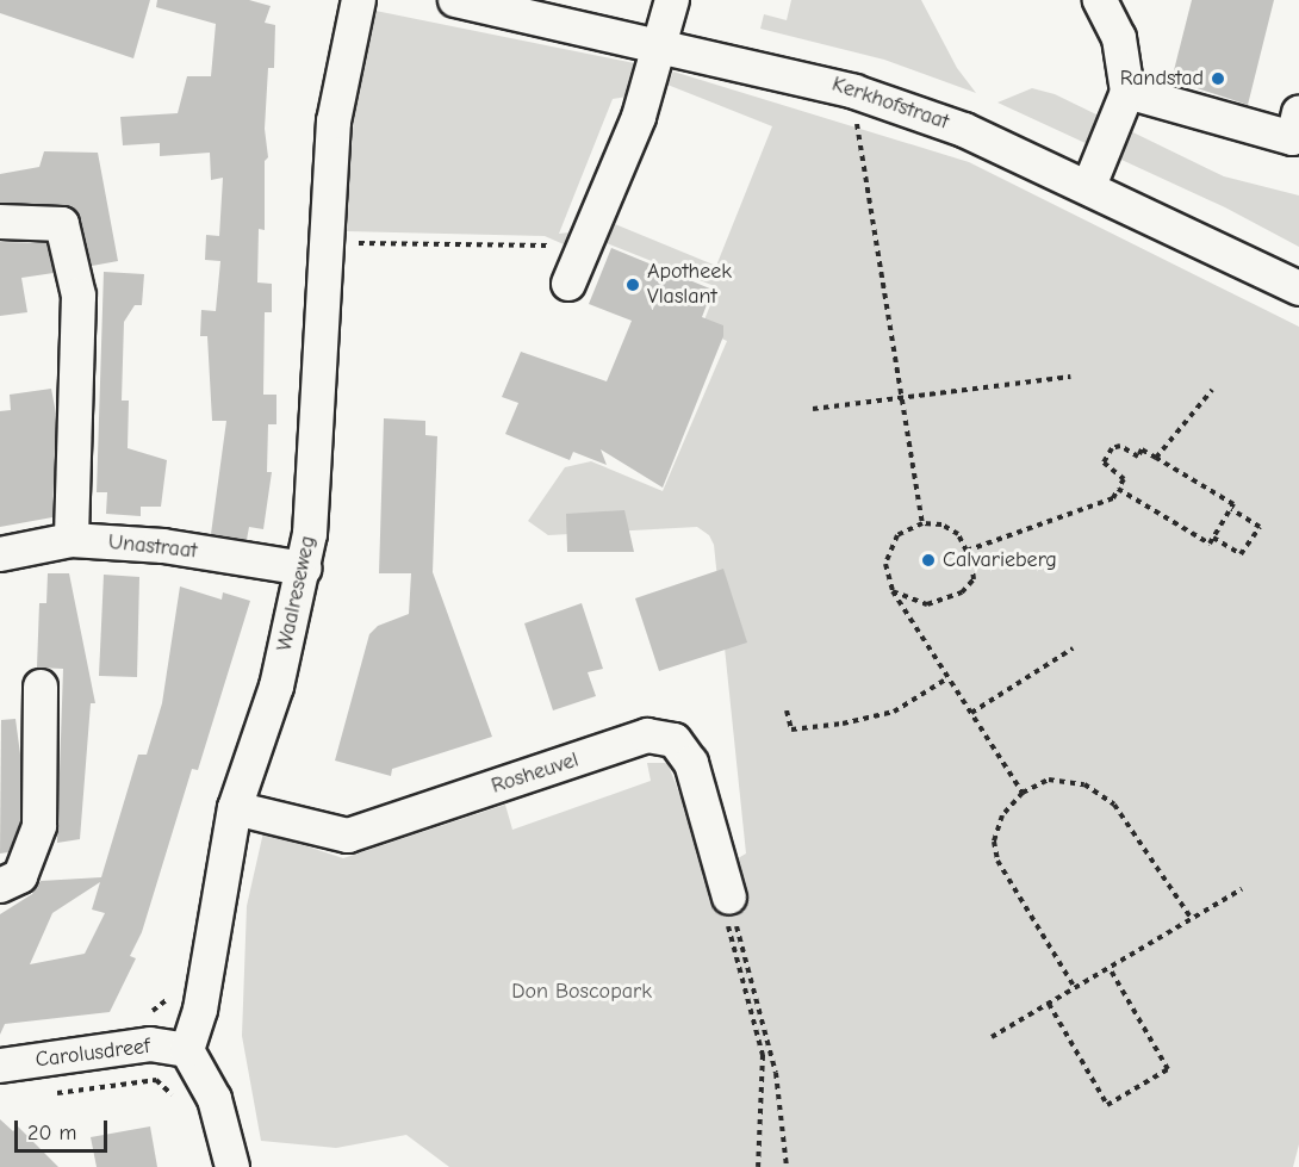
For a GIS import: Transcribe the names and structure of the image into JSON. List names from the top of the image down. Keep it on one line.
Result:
{"streets":{"street":["Kerkhofstraat","Unastraat","Waalreseweg","Rosheuvel","Carolusdreef"]},"crossings":[["Unastraat","Waalreseweg"],["Waalreseweg","Rosheuvel"],["Waalreseweg","Carolusdreef"]],"parks":["Don Boscopark"],"places":["Randstad","Apotheek Vlaslant","Calvarieberg"],"scale_bar":"20 m"}
